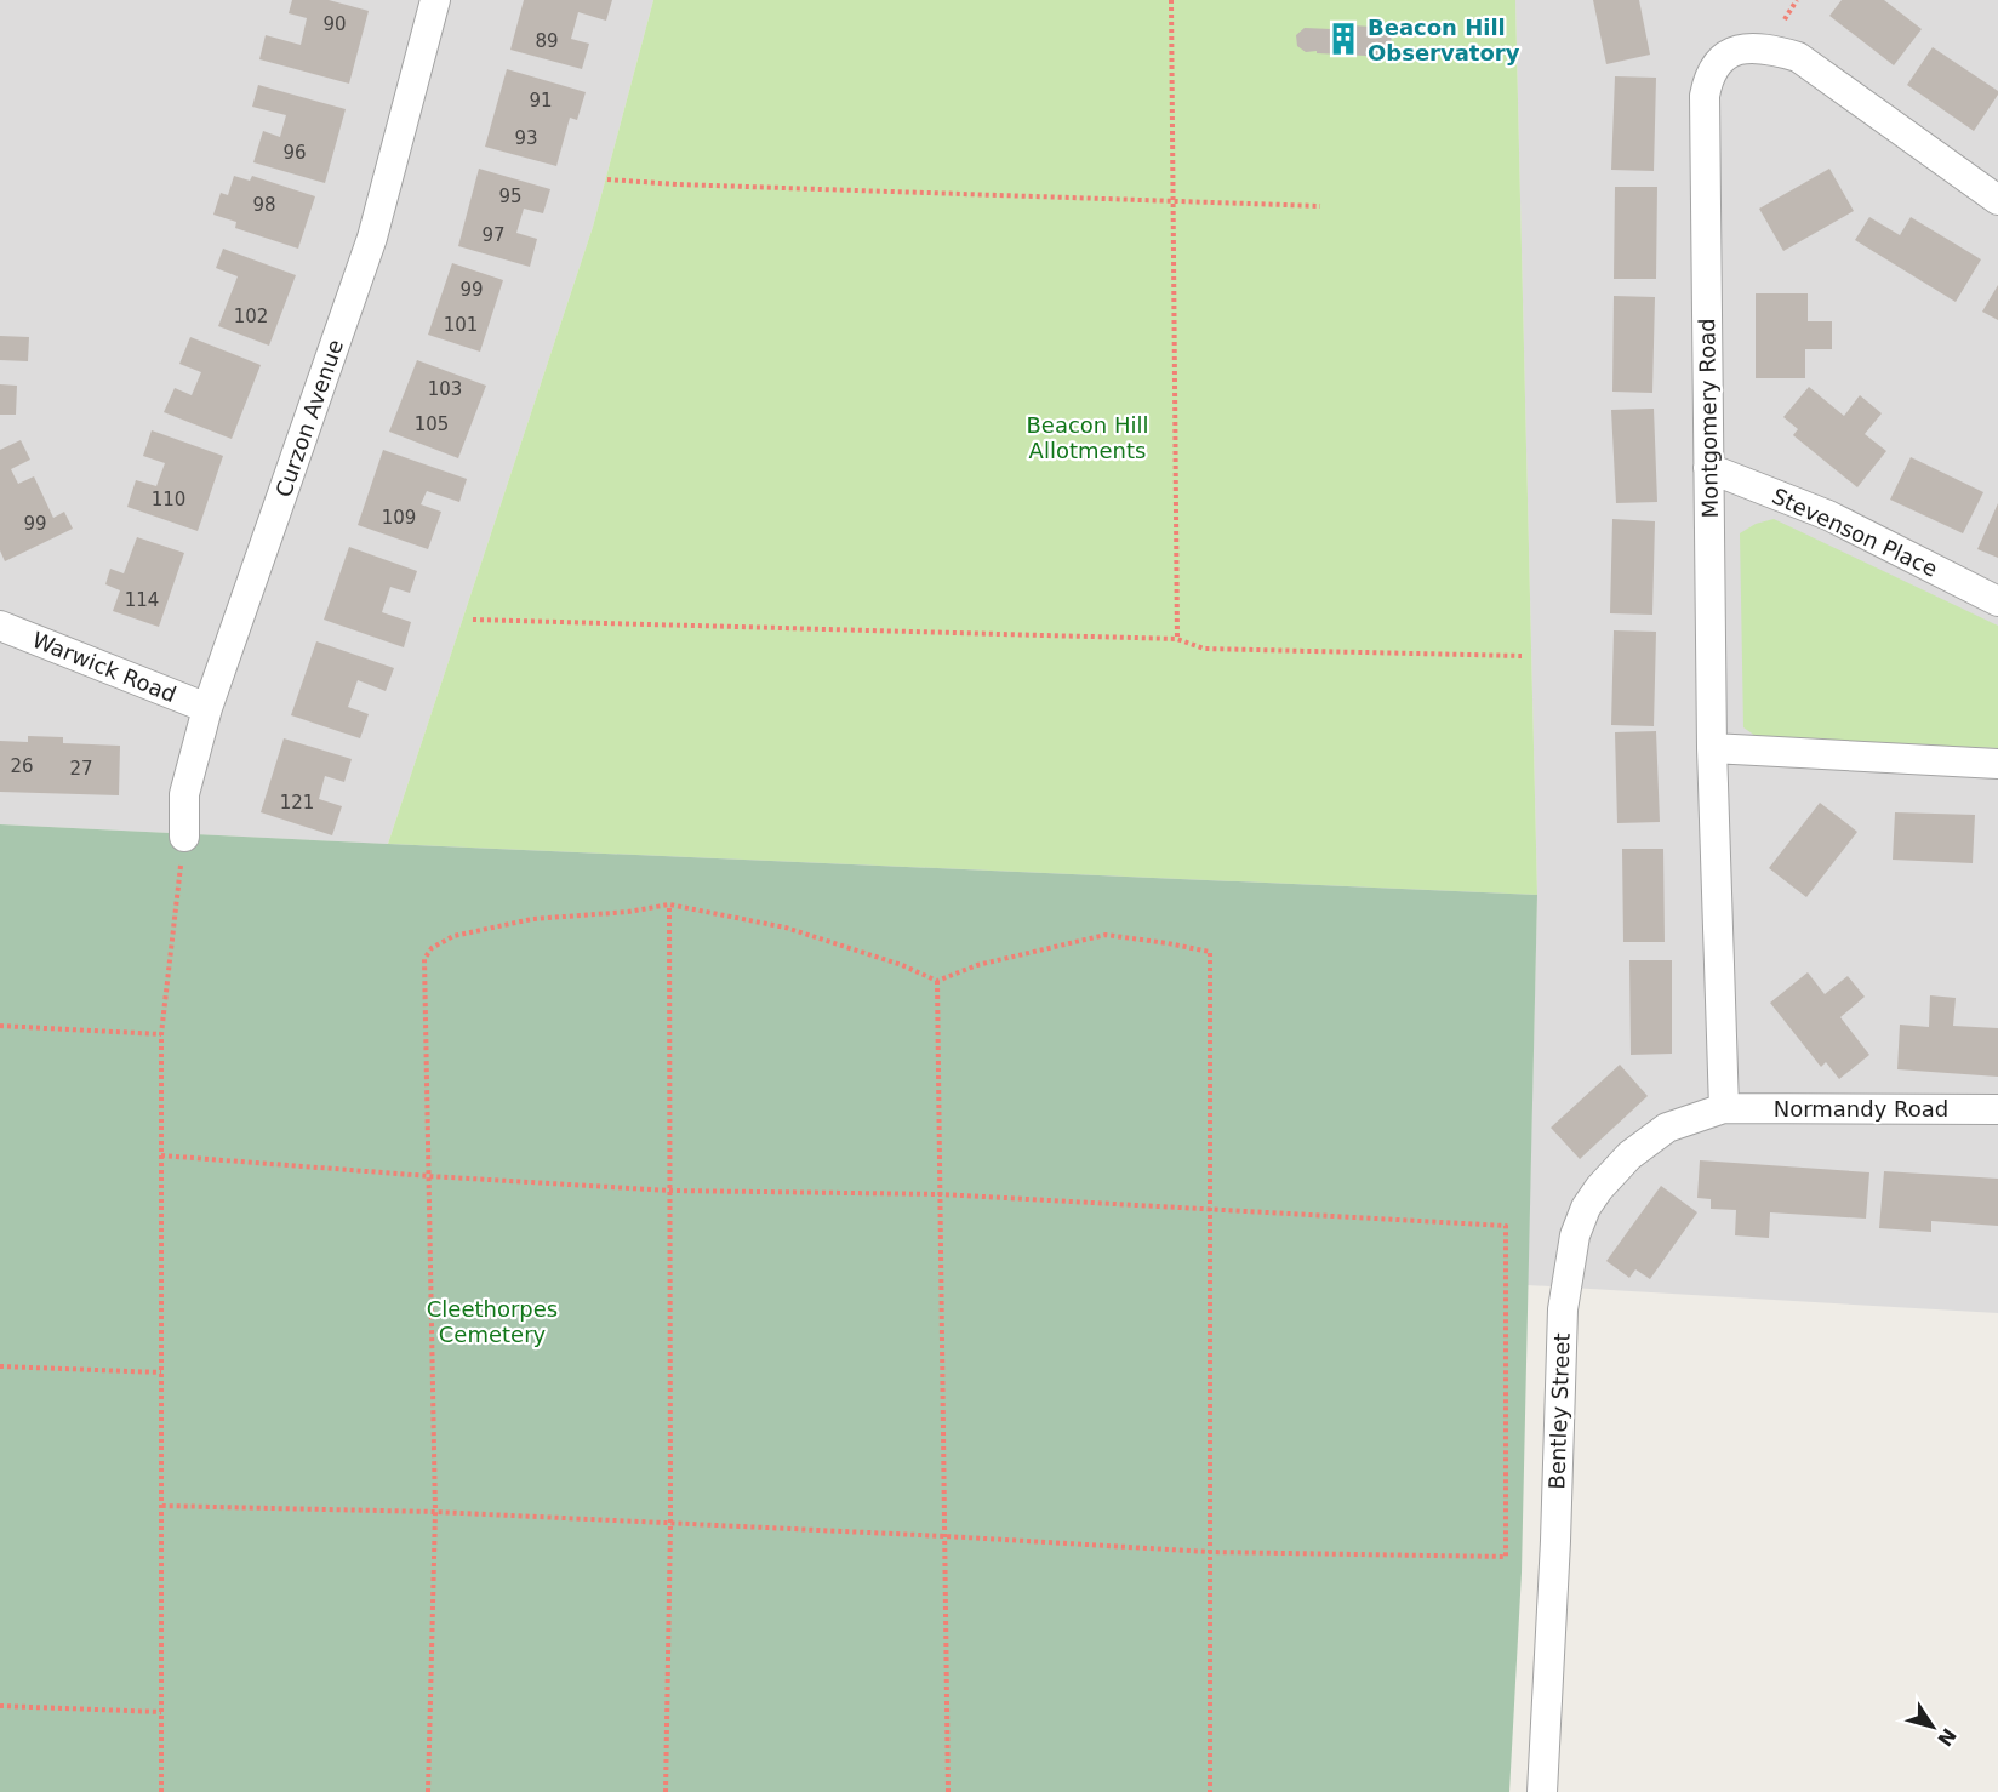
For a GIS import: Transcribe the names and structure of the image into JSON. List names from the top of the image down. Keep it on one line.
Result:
{"streets":{"street":["Curzon Avenue","Montgomery Road","Stevenson Place","Warwick Road","Normandy Road","Bentley Street"]},"crossings":[["Curzon Avenue","Warwick Road"],["Montgomery Road","Stevenson Place"],["Montgomery Road","Normandy Road"],["Montgomery Road","Bentley Street"],["Normandy Road","Bentley Street"]],"parks":["Beacon Hill Allotments","Cleethorpes Cemetery"],"places":{"building":["Beacon Hill Observatory"]},"house_numbers":["90","89","91","93","96","95","98","97","99","102","101","103","105","110","109","99","114","26","27","121"],"north":"bottom right"}
